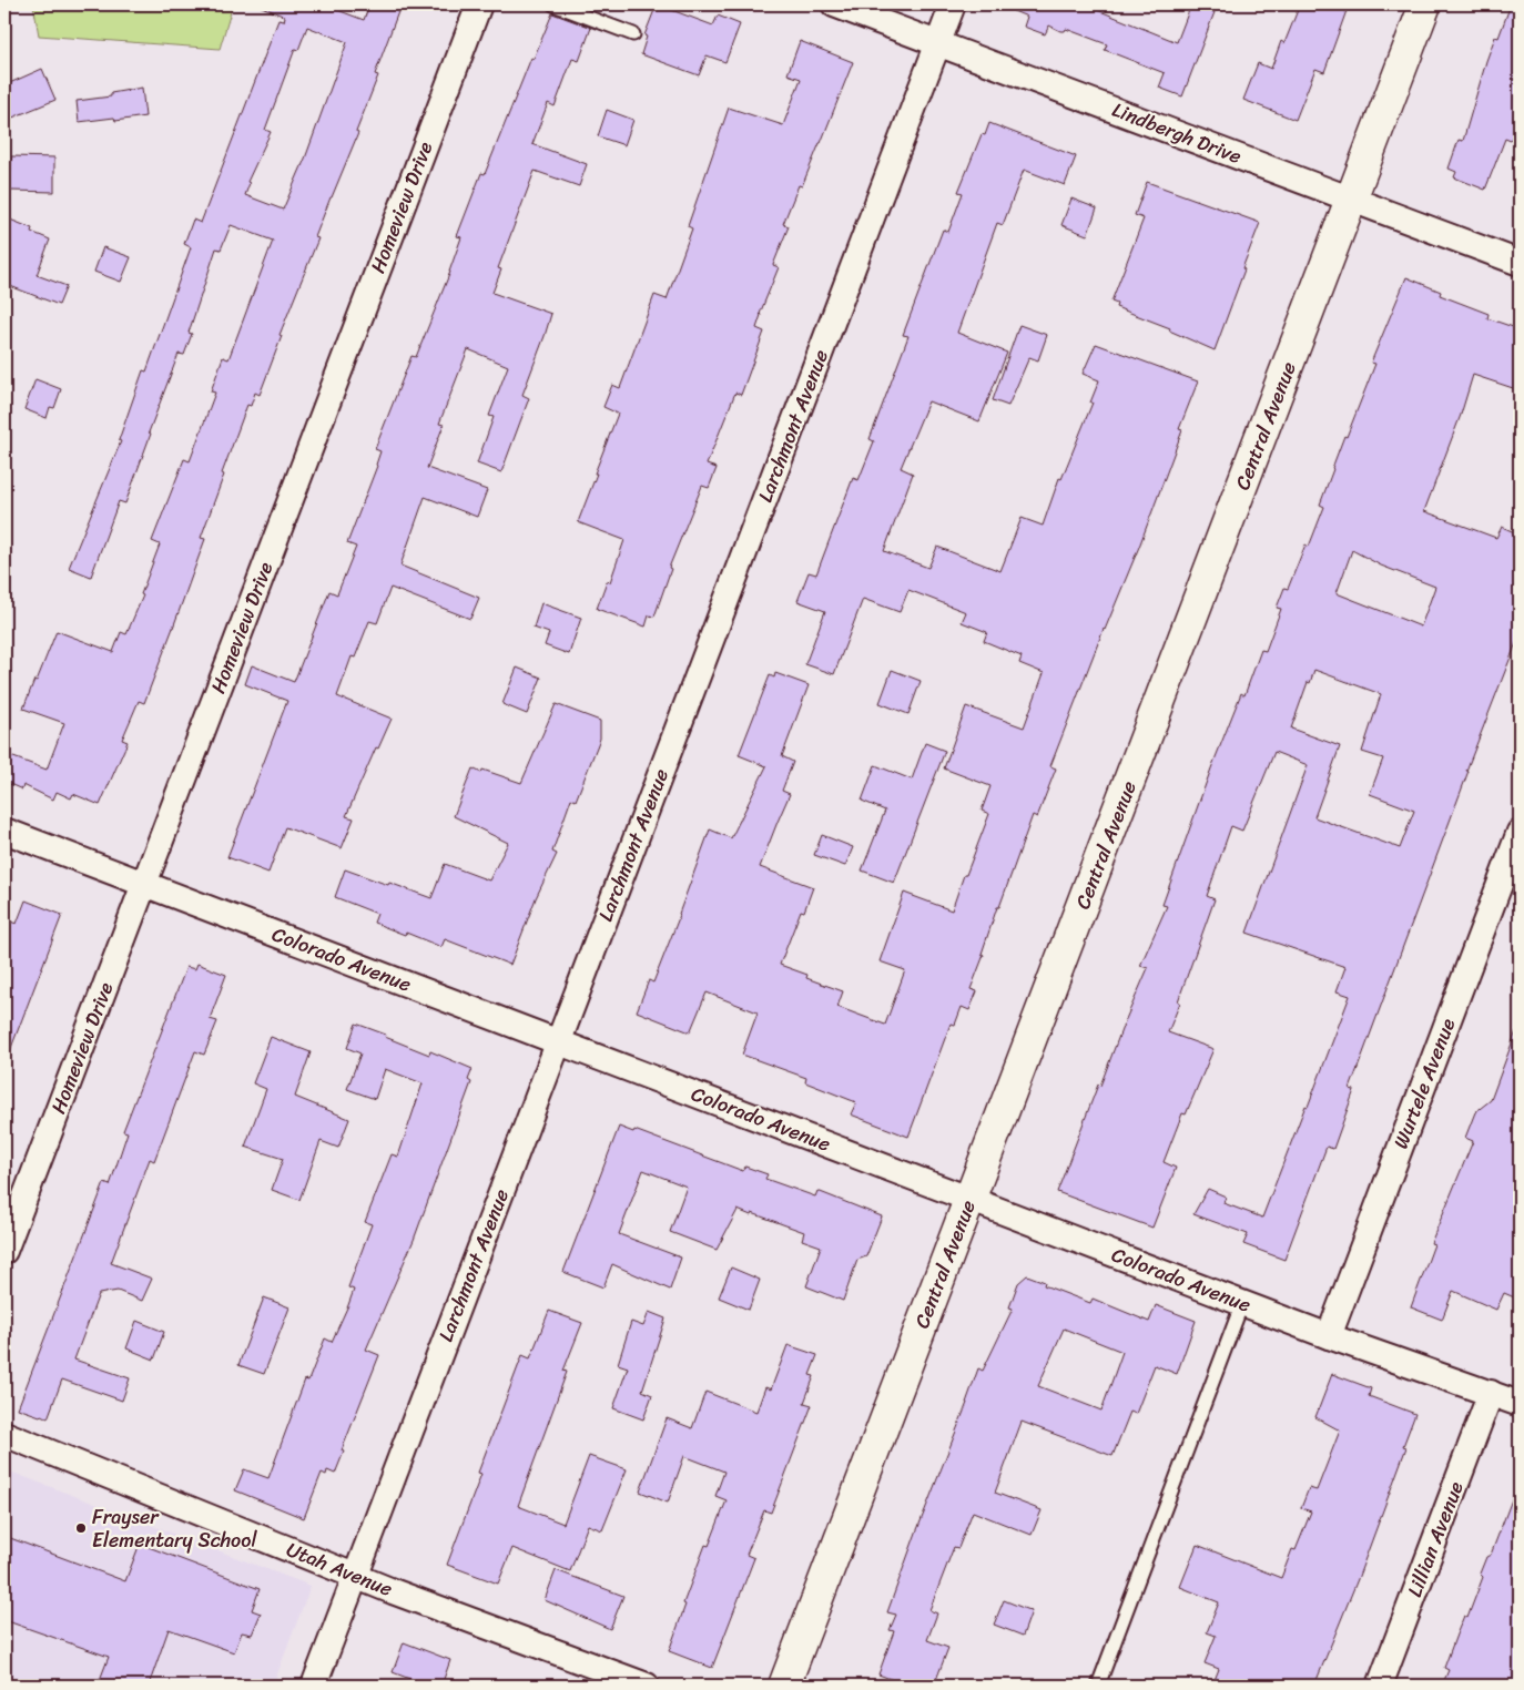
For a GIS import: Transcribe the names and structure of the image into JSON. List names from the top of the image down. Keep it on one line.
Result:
{"streets":{"street":["Lindbergh Drive","Homeview Drive","Larchmont Avenue","Central Avenue","Colorado Avenue","Wurtele Avenue","Lillian Avenue","Utah Avenue"]},"crossings":[["Lindbergh Drive","Larchmont Avenue"],["Lindbergh Drive","Central Avenue"],["Homeview Drive","Colorado Avenue"],["Larchmont Avenue","Colorado Avenue"],["Larchmont Avenue","Utah Avenue"],["Central Avenue","Colorado Avenue"],["Colorado Avenue","Wurtele Avenue"],["Colorado Avenue","Lillian Avenue"]],"places":["Frayser Elementary School"]}
